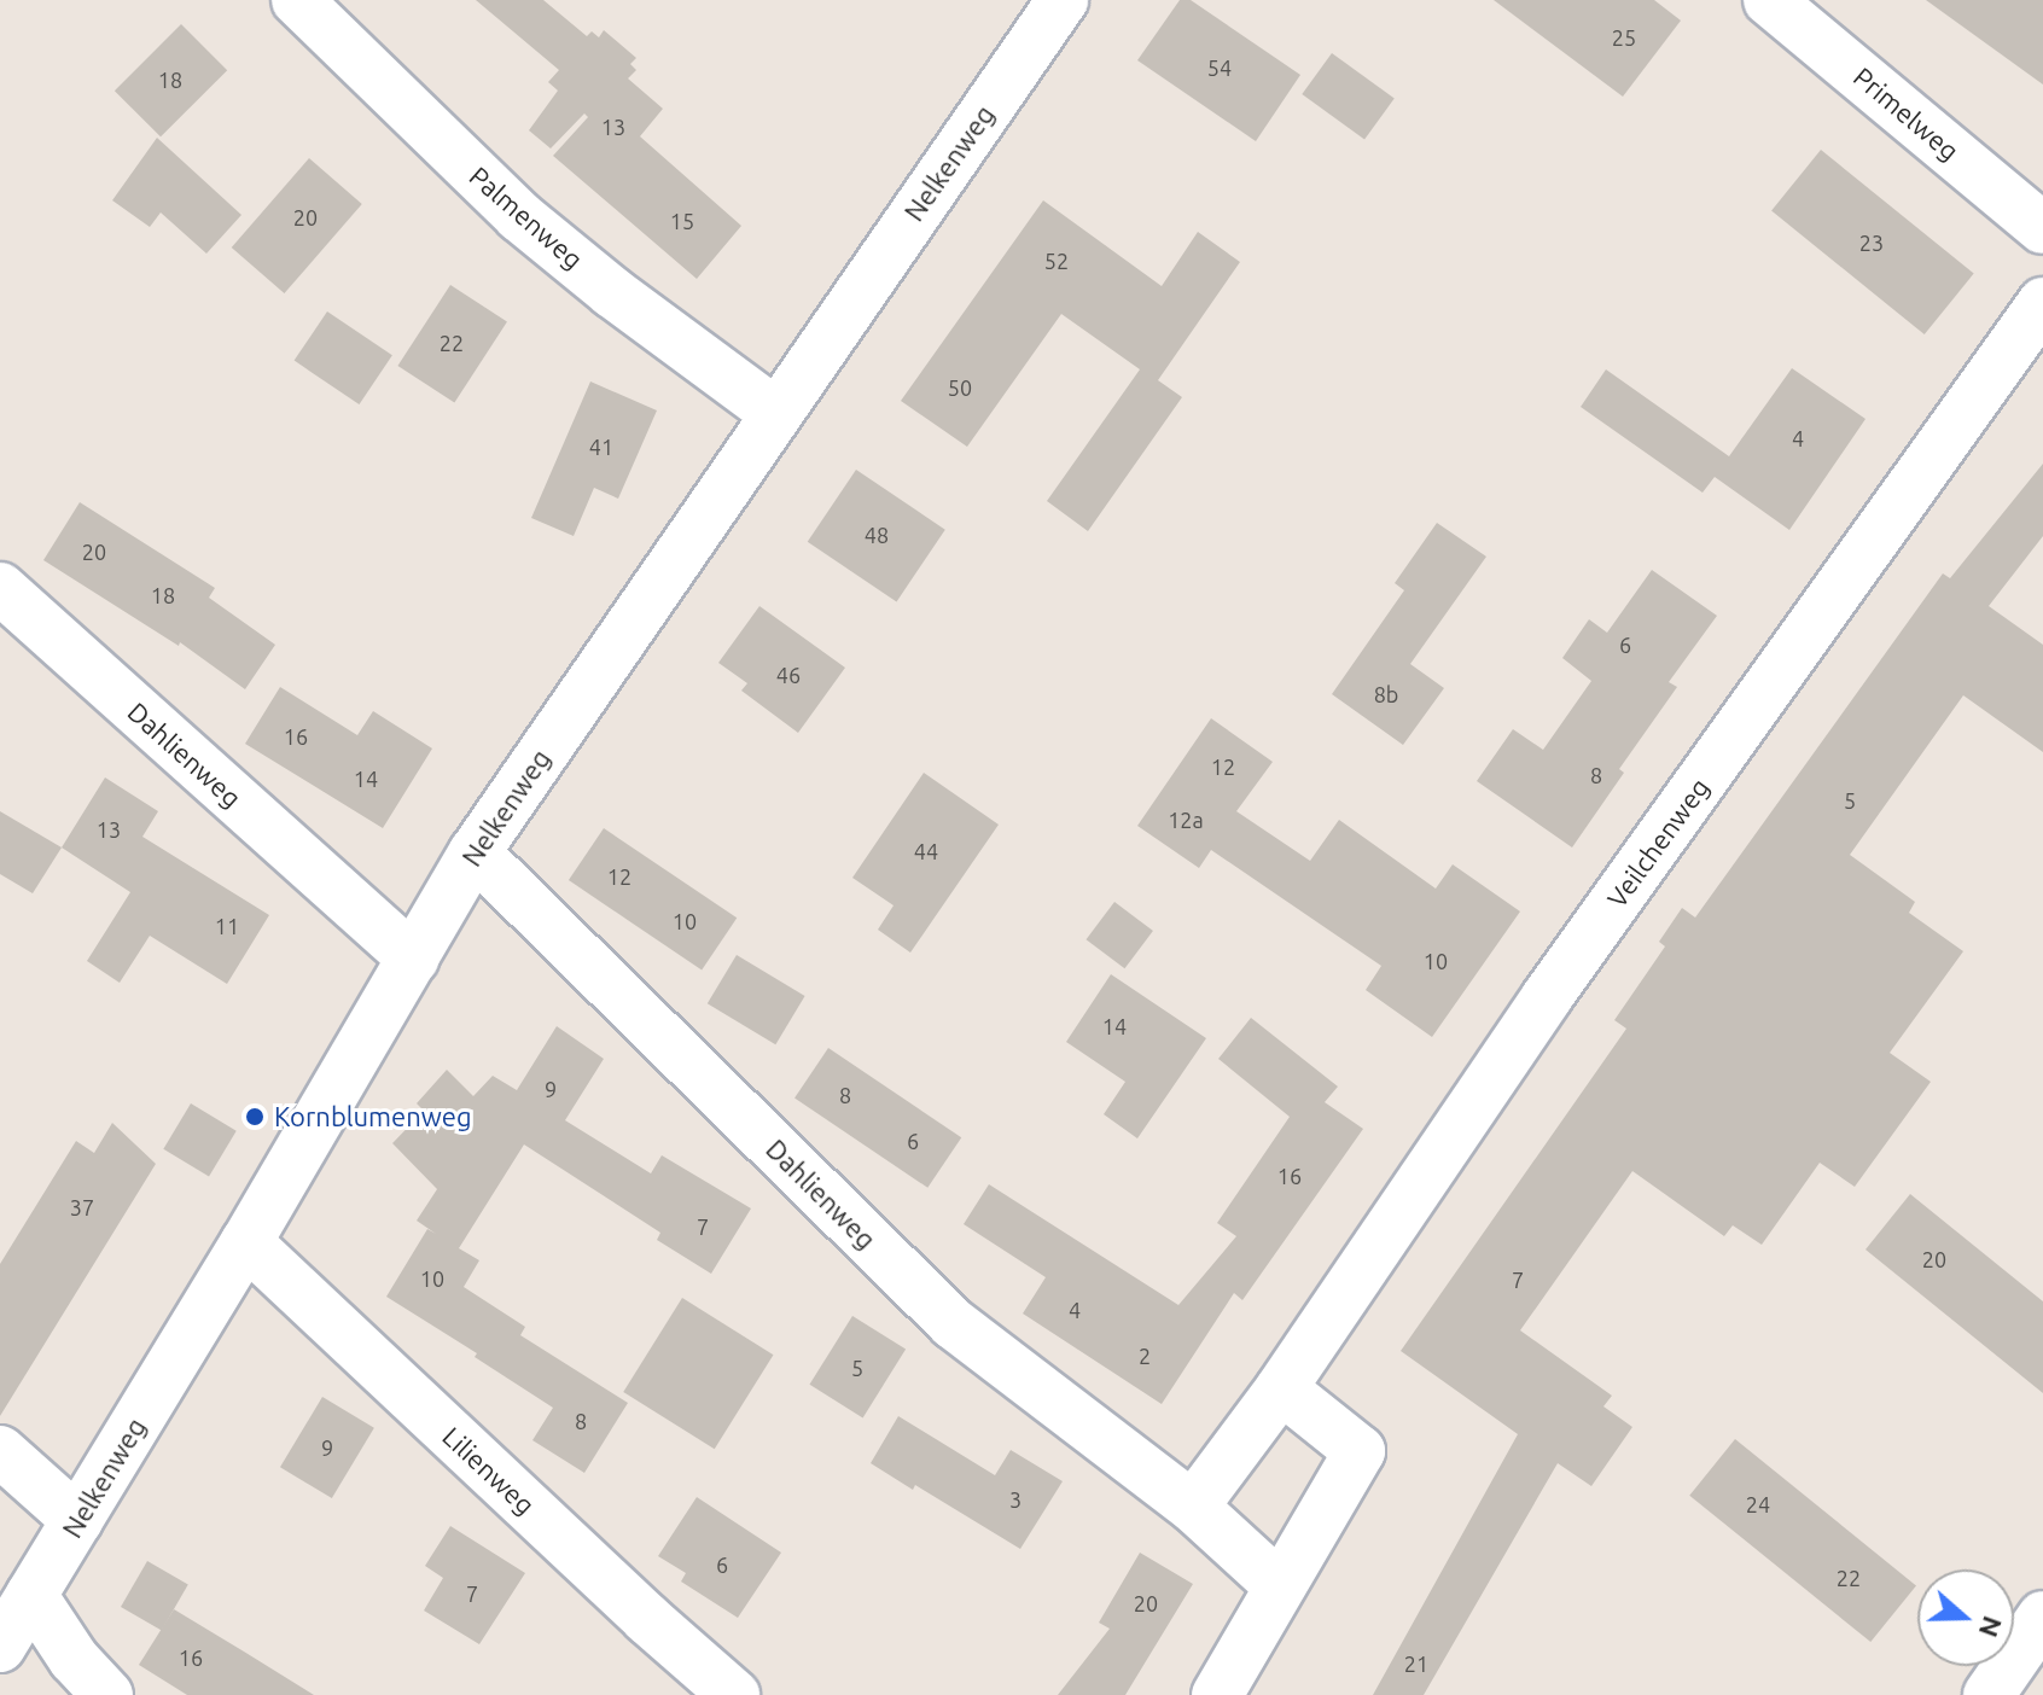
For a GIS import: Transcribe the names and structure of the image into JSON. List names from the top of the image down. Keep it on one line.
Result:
{"streets":{"street":["Primelweg","Nelkenweg","Palmenweg","Dahlienweg","Veilchenweg","Lilienweg"]},"crossings":[["Nelkenweg","Palmenweg"],["Nelkenweg","Dahlienweg"],["Nelkenweg","Lilienweg"],["Dahlienweg","Veilchenweg"]],"places":["Kornblumenweg"],"house_numbers":["25","54","18","13","20","15","23","52","22","50","4","41","48","20","18","6","46","8b","16","12","8","14","5","12a","13","44","12","10","11","10","14","9","8","6","16","37","7","20","10","7","4","2","5","8","9","3","24","6","22","7","20","16","21"],"north":"right"}
